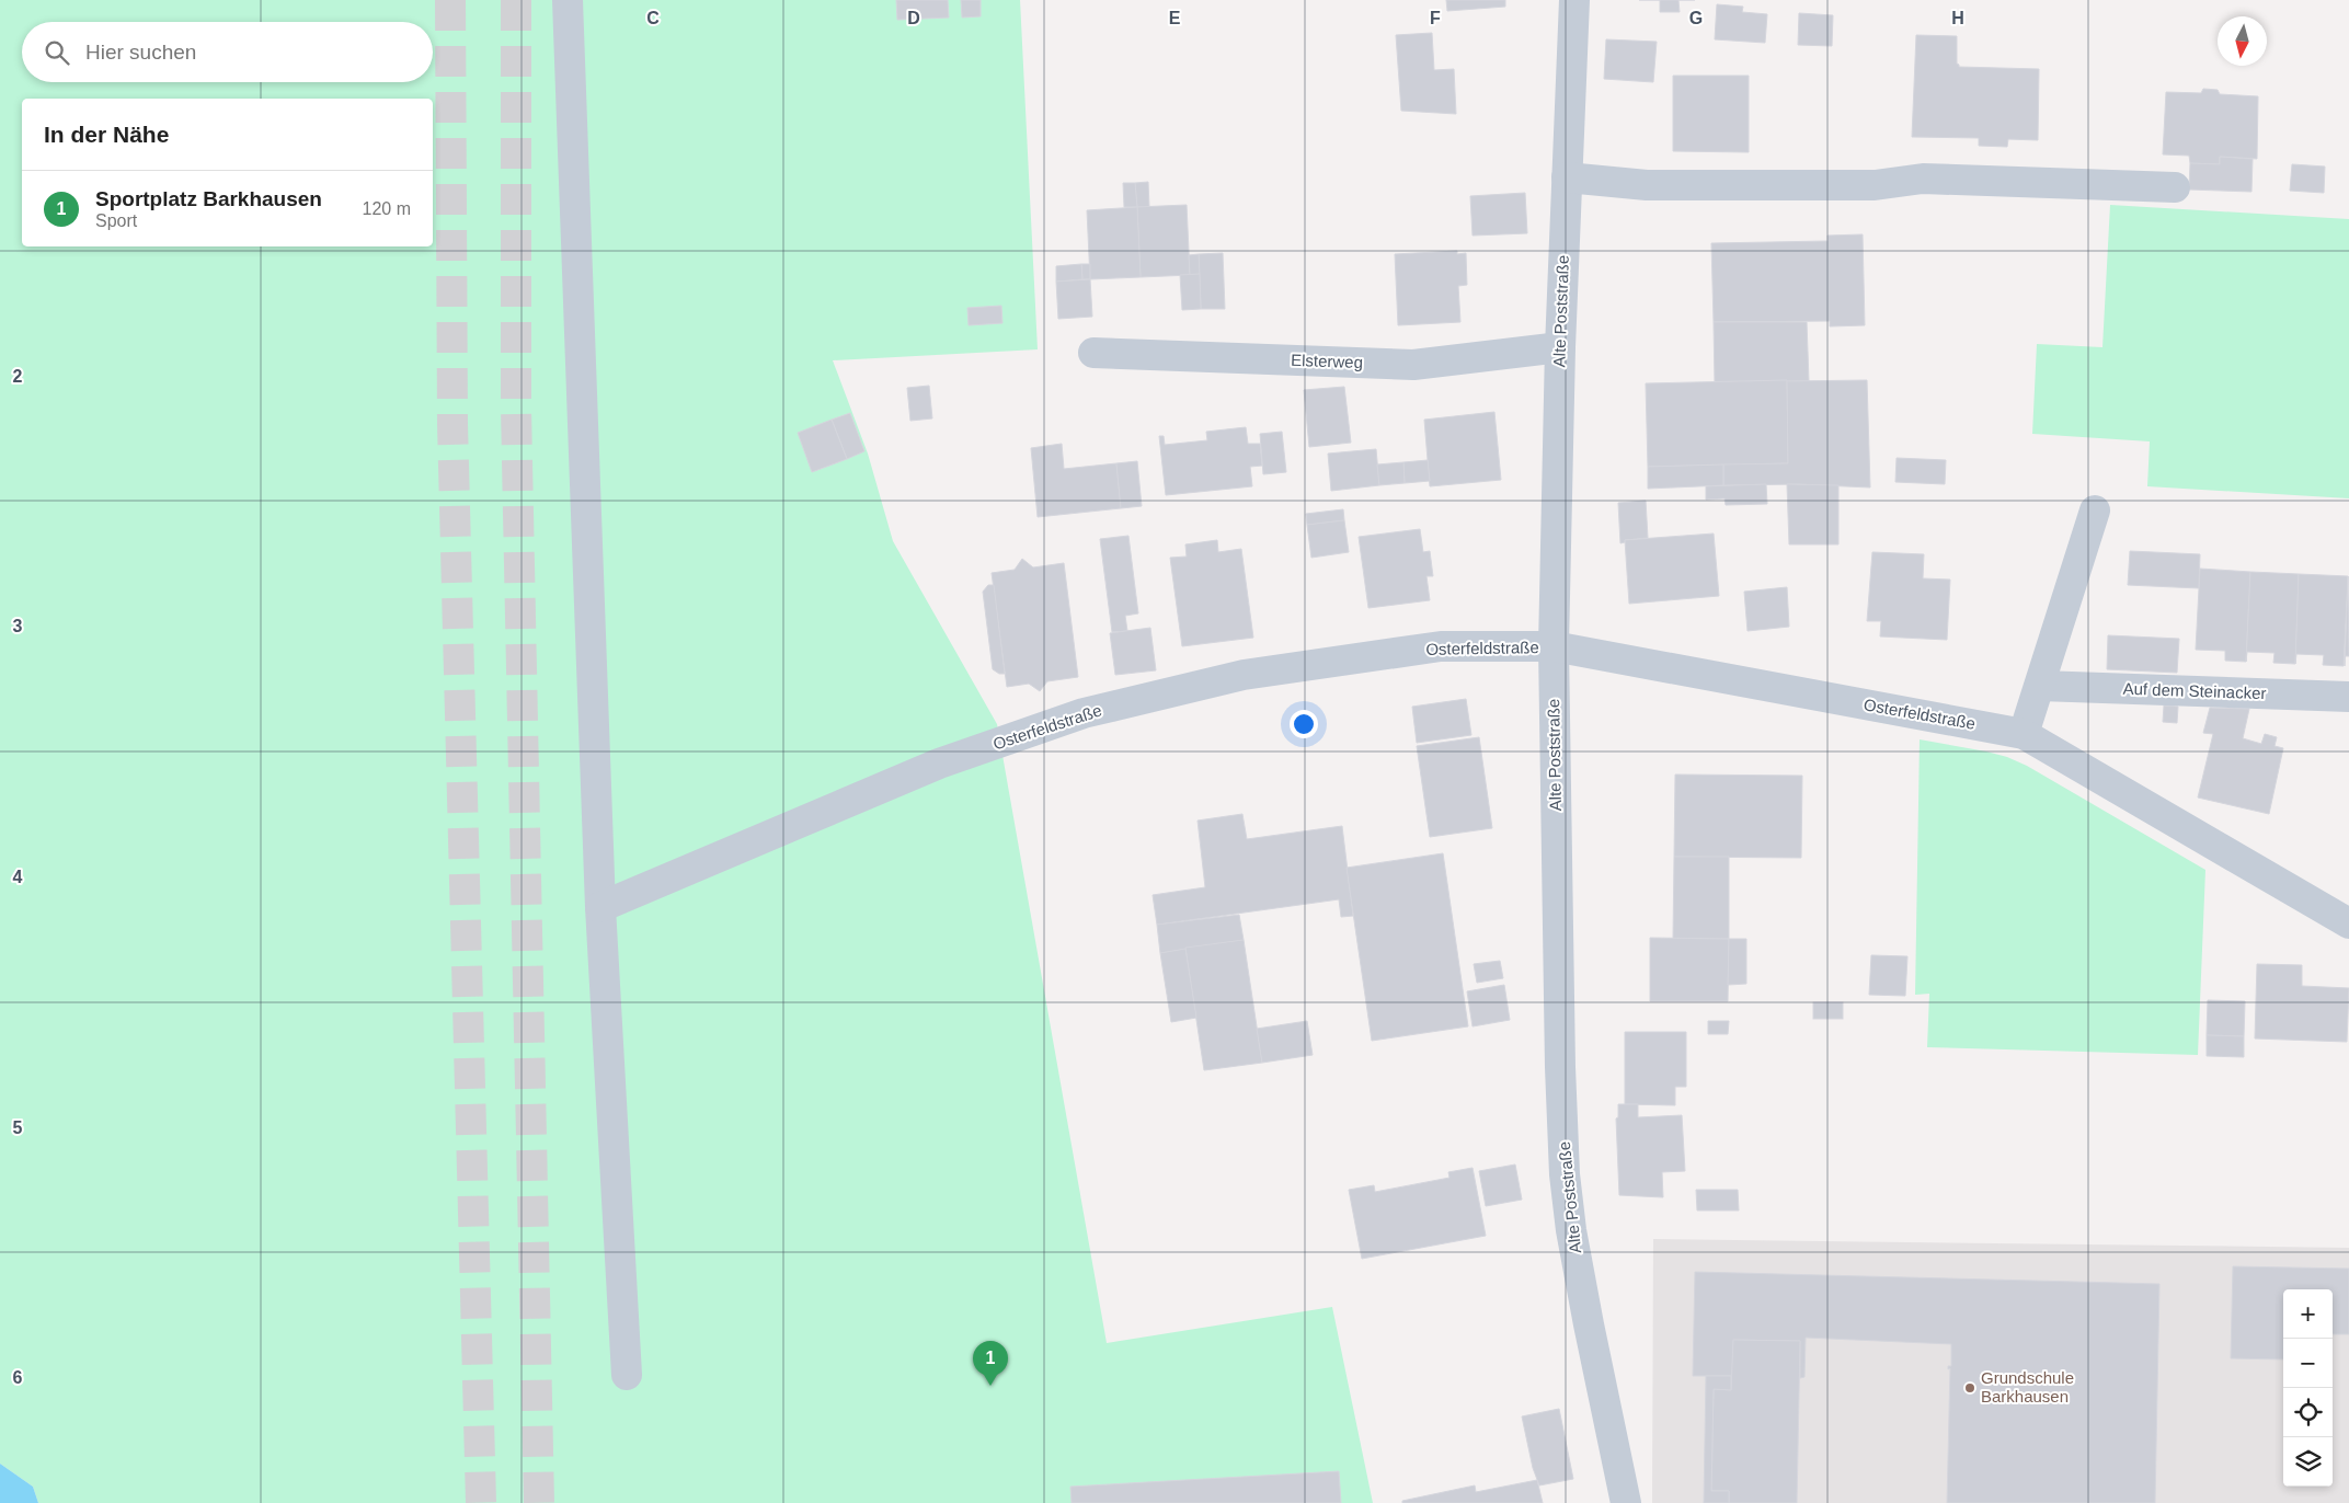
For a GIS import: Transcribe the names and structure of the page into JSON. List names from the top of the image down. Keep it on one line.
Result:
{"streets":{"street":["Alte Poststraße","Elsterweg","Osterfeldstraße","Auf dem Steinacker"]},"crossings":[["Alte Poststraße","Elsterweg"],["Alte Poststraße","Osterfeldstraße"]],"places":["Grundschule Barkhausen"],"north":"bottom","page":{"search":"Hier suchen","heading":"In der Nähe","list":[{"mark":"1","name":"Sportplatz Barkhausen","note":"Sport","value":"120 m"}],"map_buttons":["+","−"],"pins":"1"},"grid":{"columns":["C","D","E","F","G","H"],"rows":["2","3","4","5","6"]}}
